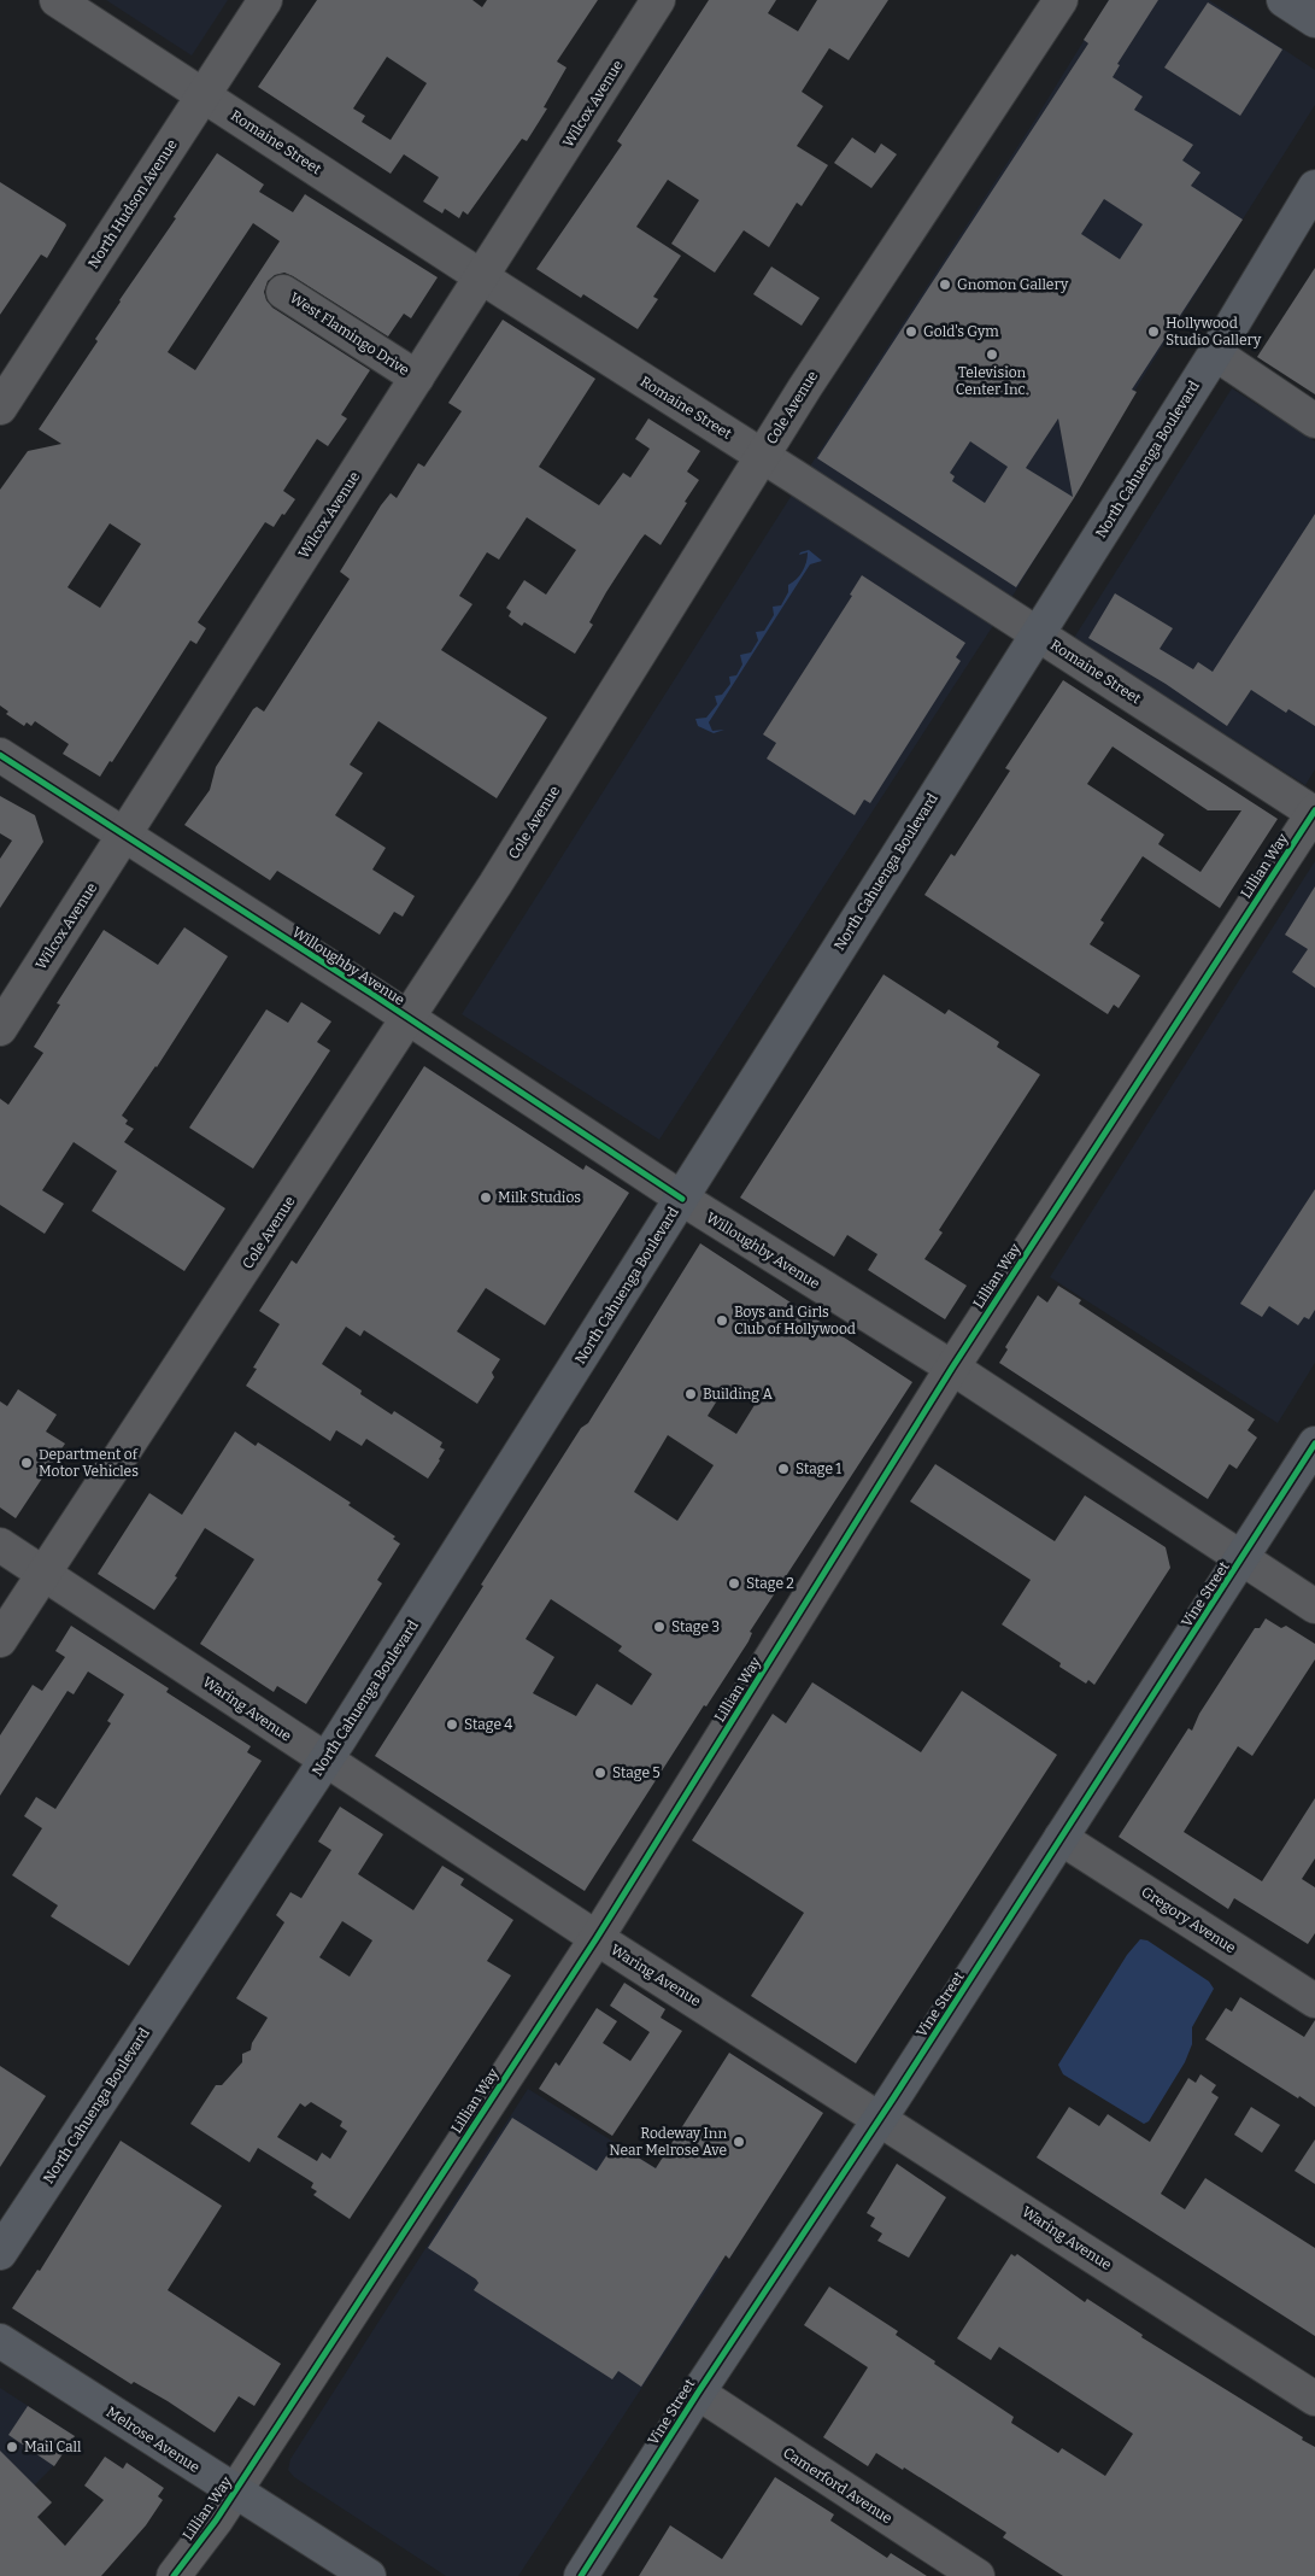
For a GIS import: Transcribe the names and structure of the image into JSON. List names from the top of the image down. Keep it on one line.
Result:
{"streets":{"main road":["North Cahuenga Boulevard","Vine Street","Melrose Avenue"],"street":["Wilcox Avenue","Romaine Street","North Hudson Avenue","West Flamingo Drive","Cole Avenue","Lillian Way","Willoughby Avenue","Waring Avenue","Gregory Avenue","Camerford Avenue"]},"crossings":[["Wilcox Avenue","Romaine Street"],["Wilcox Avenue","West Flamingo Drive"],["Wilcox Avenue","Willoughby Avenue"],["Romaine Street","North Hudson Avenue"],["Romaine Street","Cole Avenue"],["Romaine Street","North Cahuenga Boulevard"],["Romaine Street","Lillian Way"],["Cole Avenue","Willoughby Avenue"],["Cole Avenue","Waring Avenue"],["North Cahuenga Boulevard","Willoughby Avenue"],["North Cahuenga Boulevard","Waring Avenue"],["Lillian Way","Willoughby Avenue"],["Lillian Way","Waring Avenue"],["Lillian Way","Melrose Avenue"],["Willoughby Avenue","Vine Street"],["Vine Street","Waring Avenue"],["Vine Street","Gregory Avenue"],["Vine Street","Camerford Avenue"]],"places":["Gnomon Gallery","Gold's Gym","Hollywood Studio Gallery","Television Center Inc.","Milk Studios","Boys and Girls Club of Hollywood","Building A","Department of Motor Vehicles","Stage 1","Stage 2","Stage 3","Stage 4","Stage 5","Rodeway Inn Near Melrose Ave","Mail Call"]}
